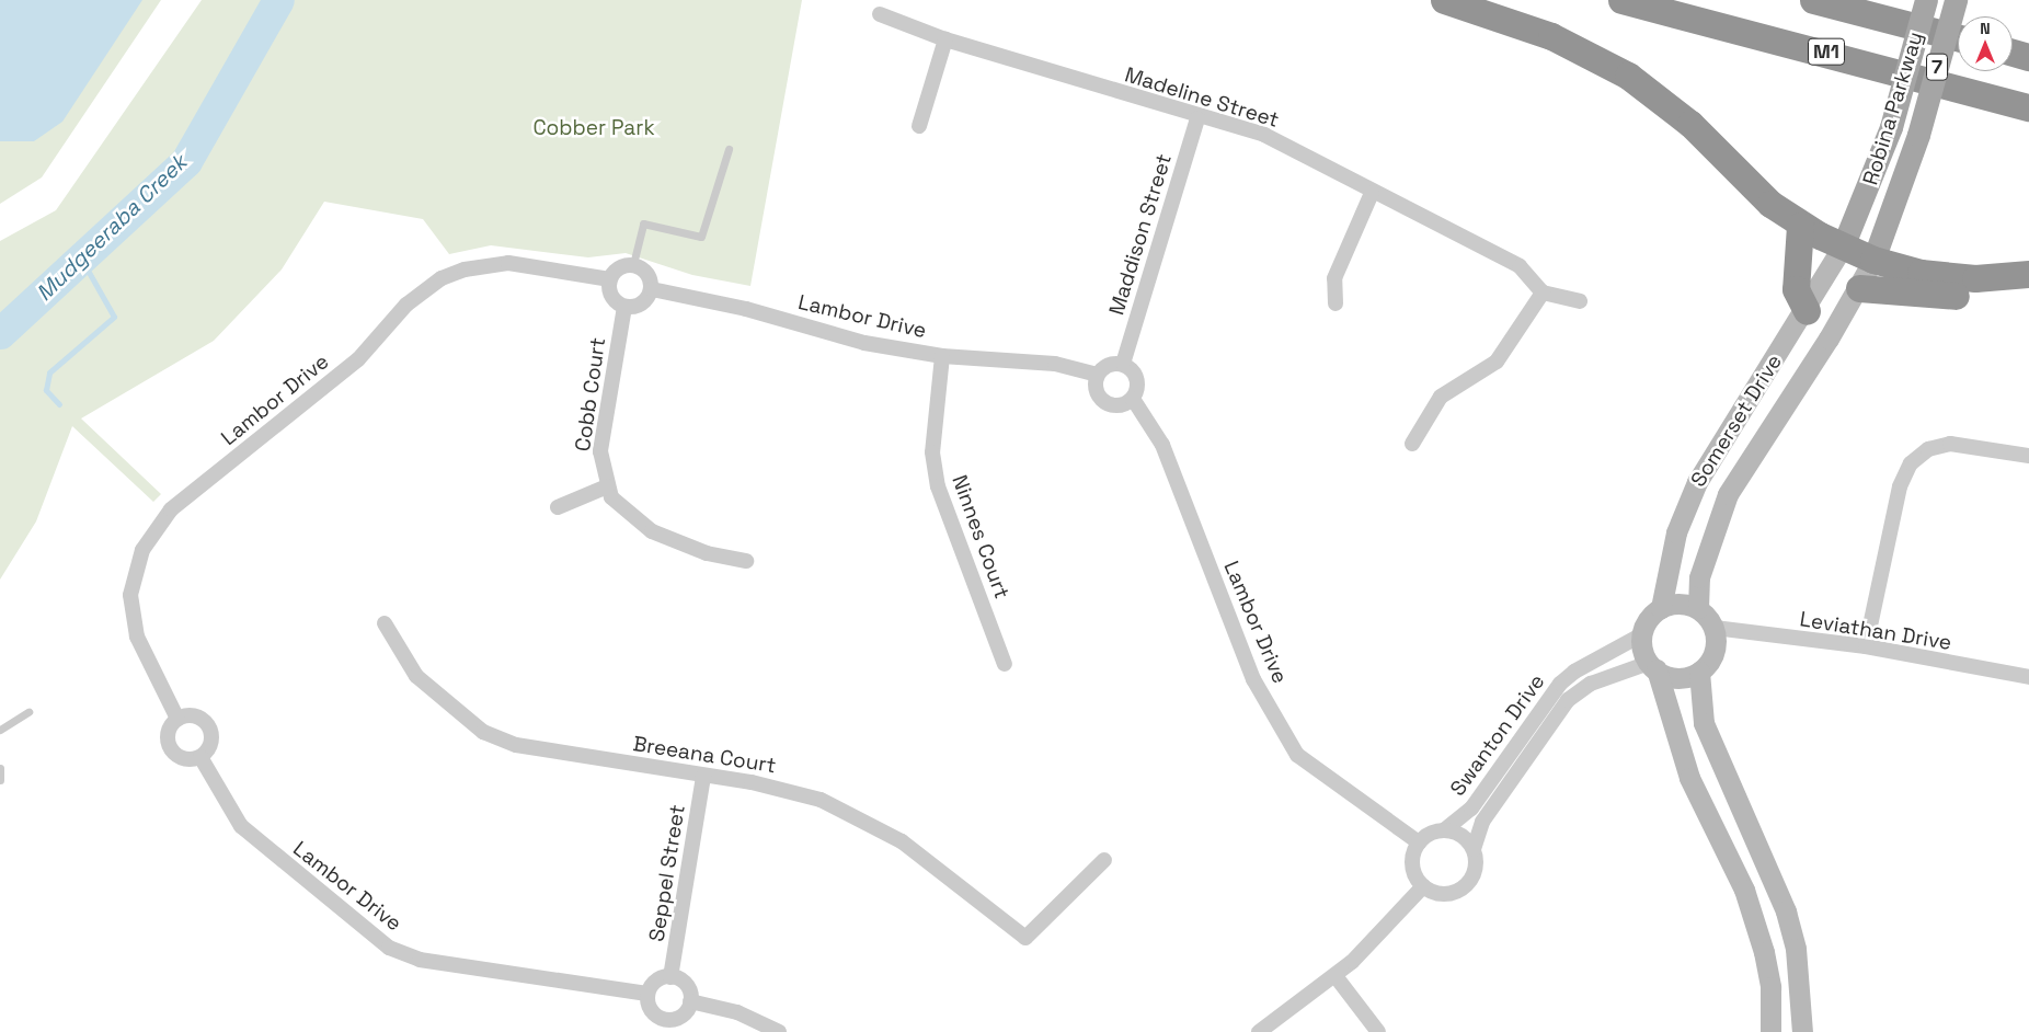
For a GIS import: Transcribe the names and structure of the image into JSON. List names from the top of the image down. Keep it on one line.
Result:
{"streets":{"highway":["M1"],"main road":["7","Robina Parkway","Somerset Drive"],"street":["Madeline Street","Maddison Street","Lambor Drive","Cobb Court","Ninnes Court","Leviathan Drive","Swanton Drive","Breeana Court","Seppel Street"]},"crossings":[["Madeline Street","Maddison Street"],["Robina Parkway","Somerset Drive"],["Maddison Street","Lambor Drive"],["Lambor Drive","Cobb Court"],["Lambor Drive","Ninnes Court"],["Lambor Drive","Swanton Drive"],["Lambor Drive","Seppel Street"],["Somerset Drive","Leviathan Drive"],["Somerset Drive","Swanton Drive"],["Leviathan Drive","Swanton Drive"],["Breeana Court","Seppel Street"]],"water":["Mudgeeraba Creek"],"parks":["Cobber Park"],"north":"top"}
